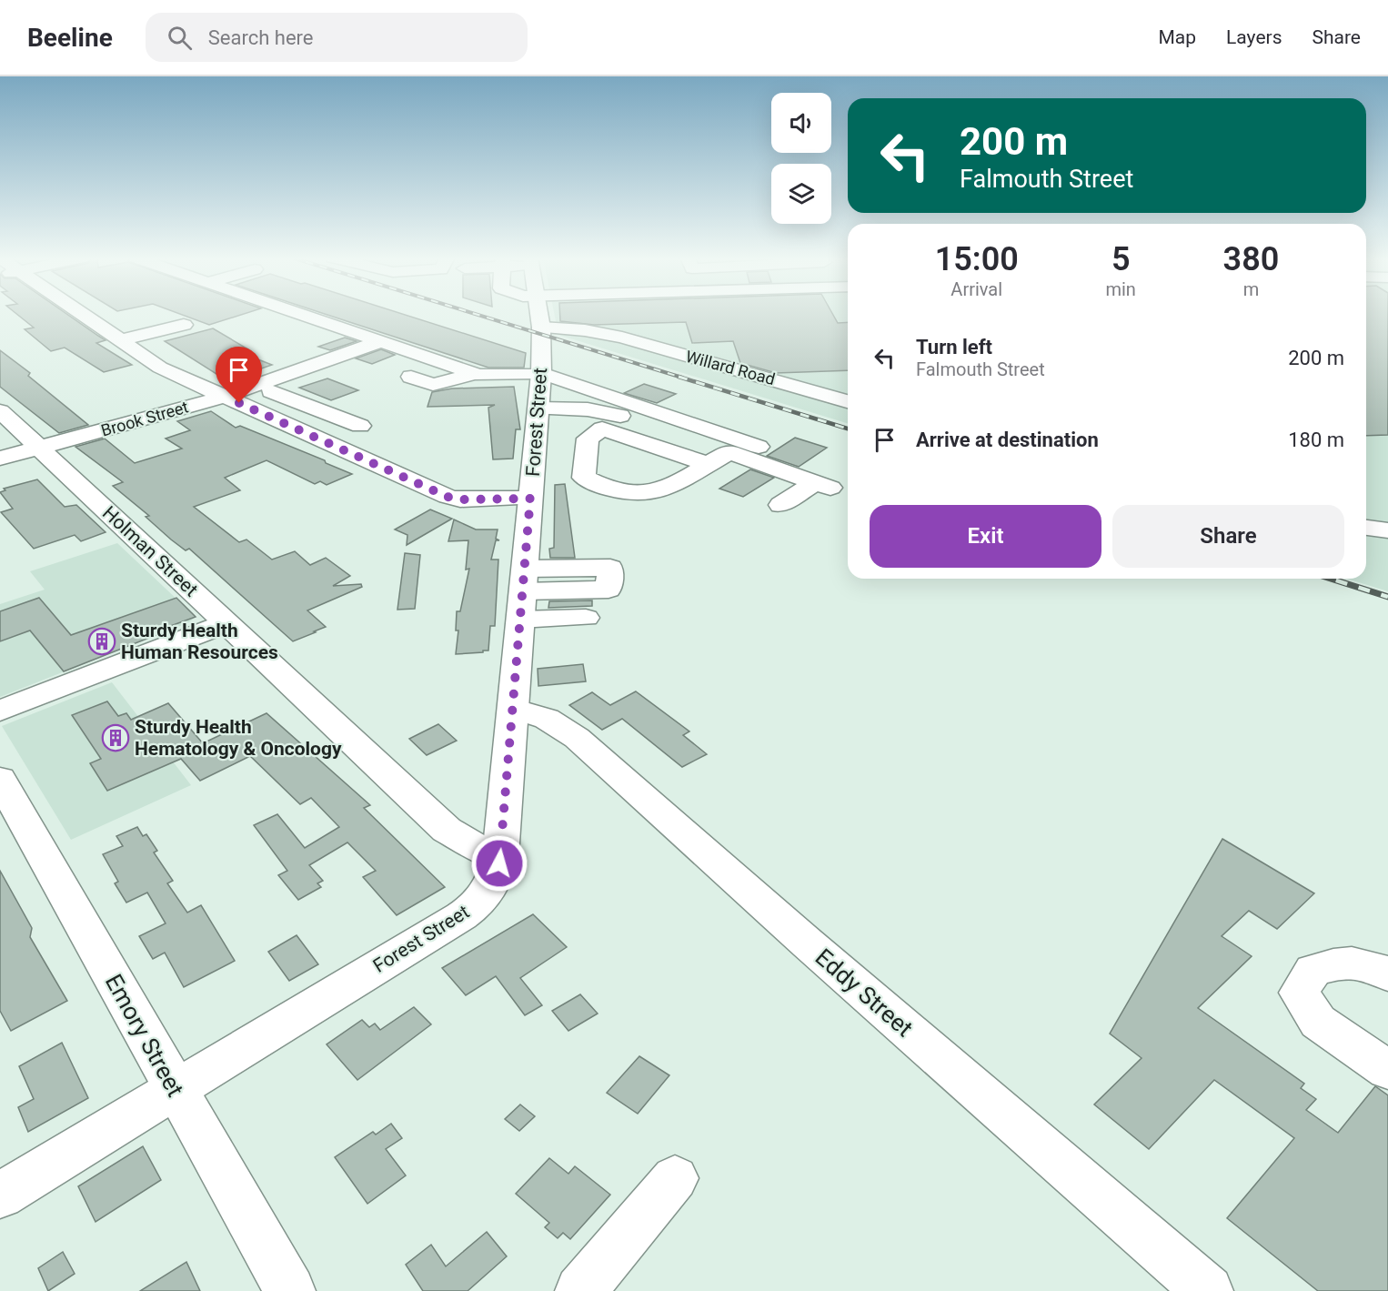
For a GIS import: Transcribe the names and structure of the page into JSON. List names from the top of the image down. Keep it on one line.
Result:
{"streets":{"street":["Willard Road","Brook Street","Forest Street","Holman Street","Eddy Street","Emory Street"]},"crossings":[["Brook Street","Holman Street"],["Forest Street","Holman Street"],["Forest Street","Eddy Street"],["Forest Street","Emory Street"]],"places":{"building":["Sturdy Health Human Resources","Sturdy Health Hematology & Oncology"]},"page":{"header":"Beeline","search":"Search here","nav":["Map","Layers","Share"],"turn":["200 m","Falmouth Street"],"eta":["15:00","Arrival","5","min","380","m"],"list":[{"name":"Turn left","note":"Falmouth Street","value":"200 m"},{"name":"Arrive at destination","value":"180 m"}],"buttons":["Exit","Share"]}}
